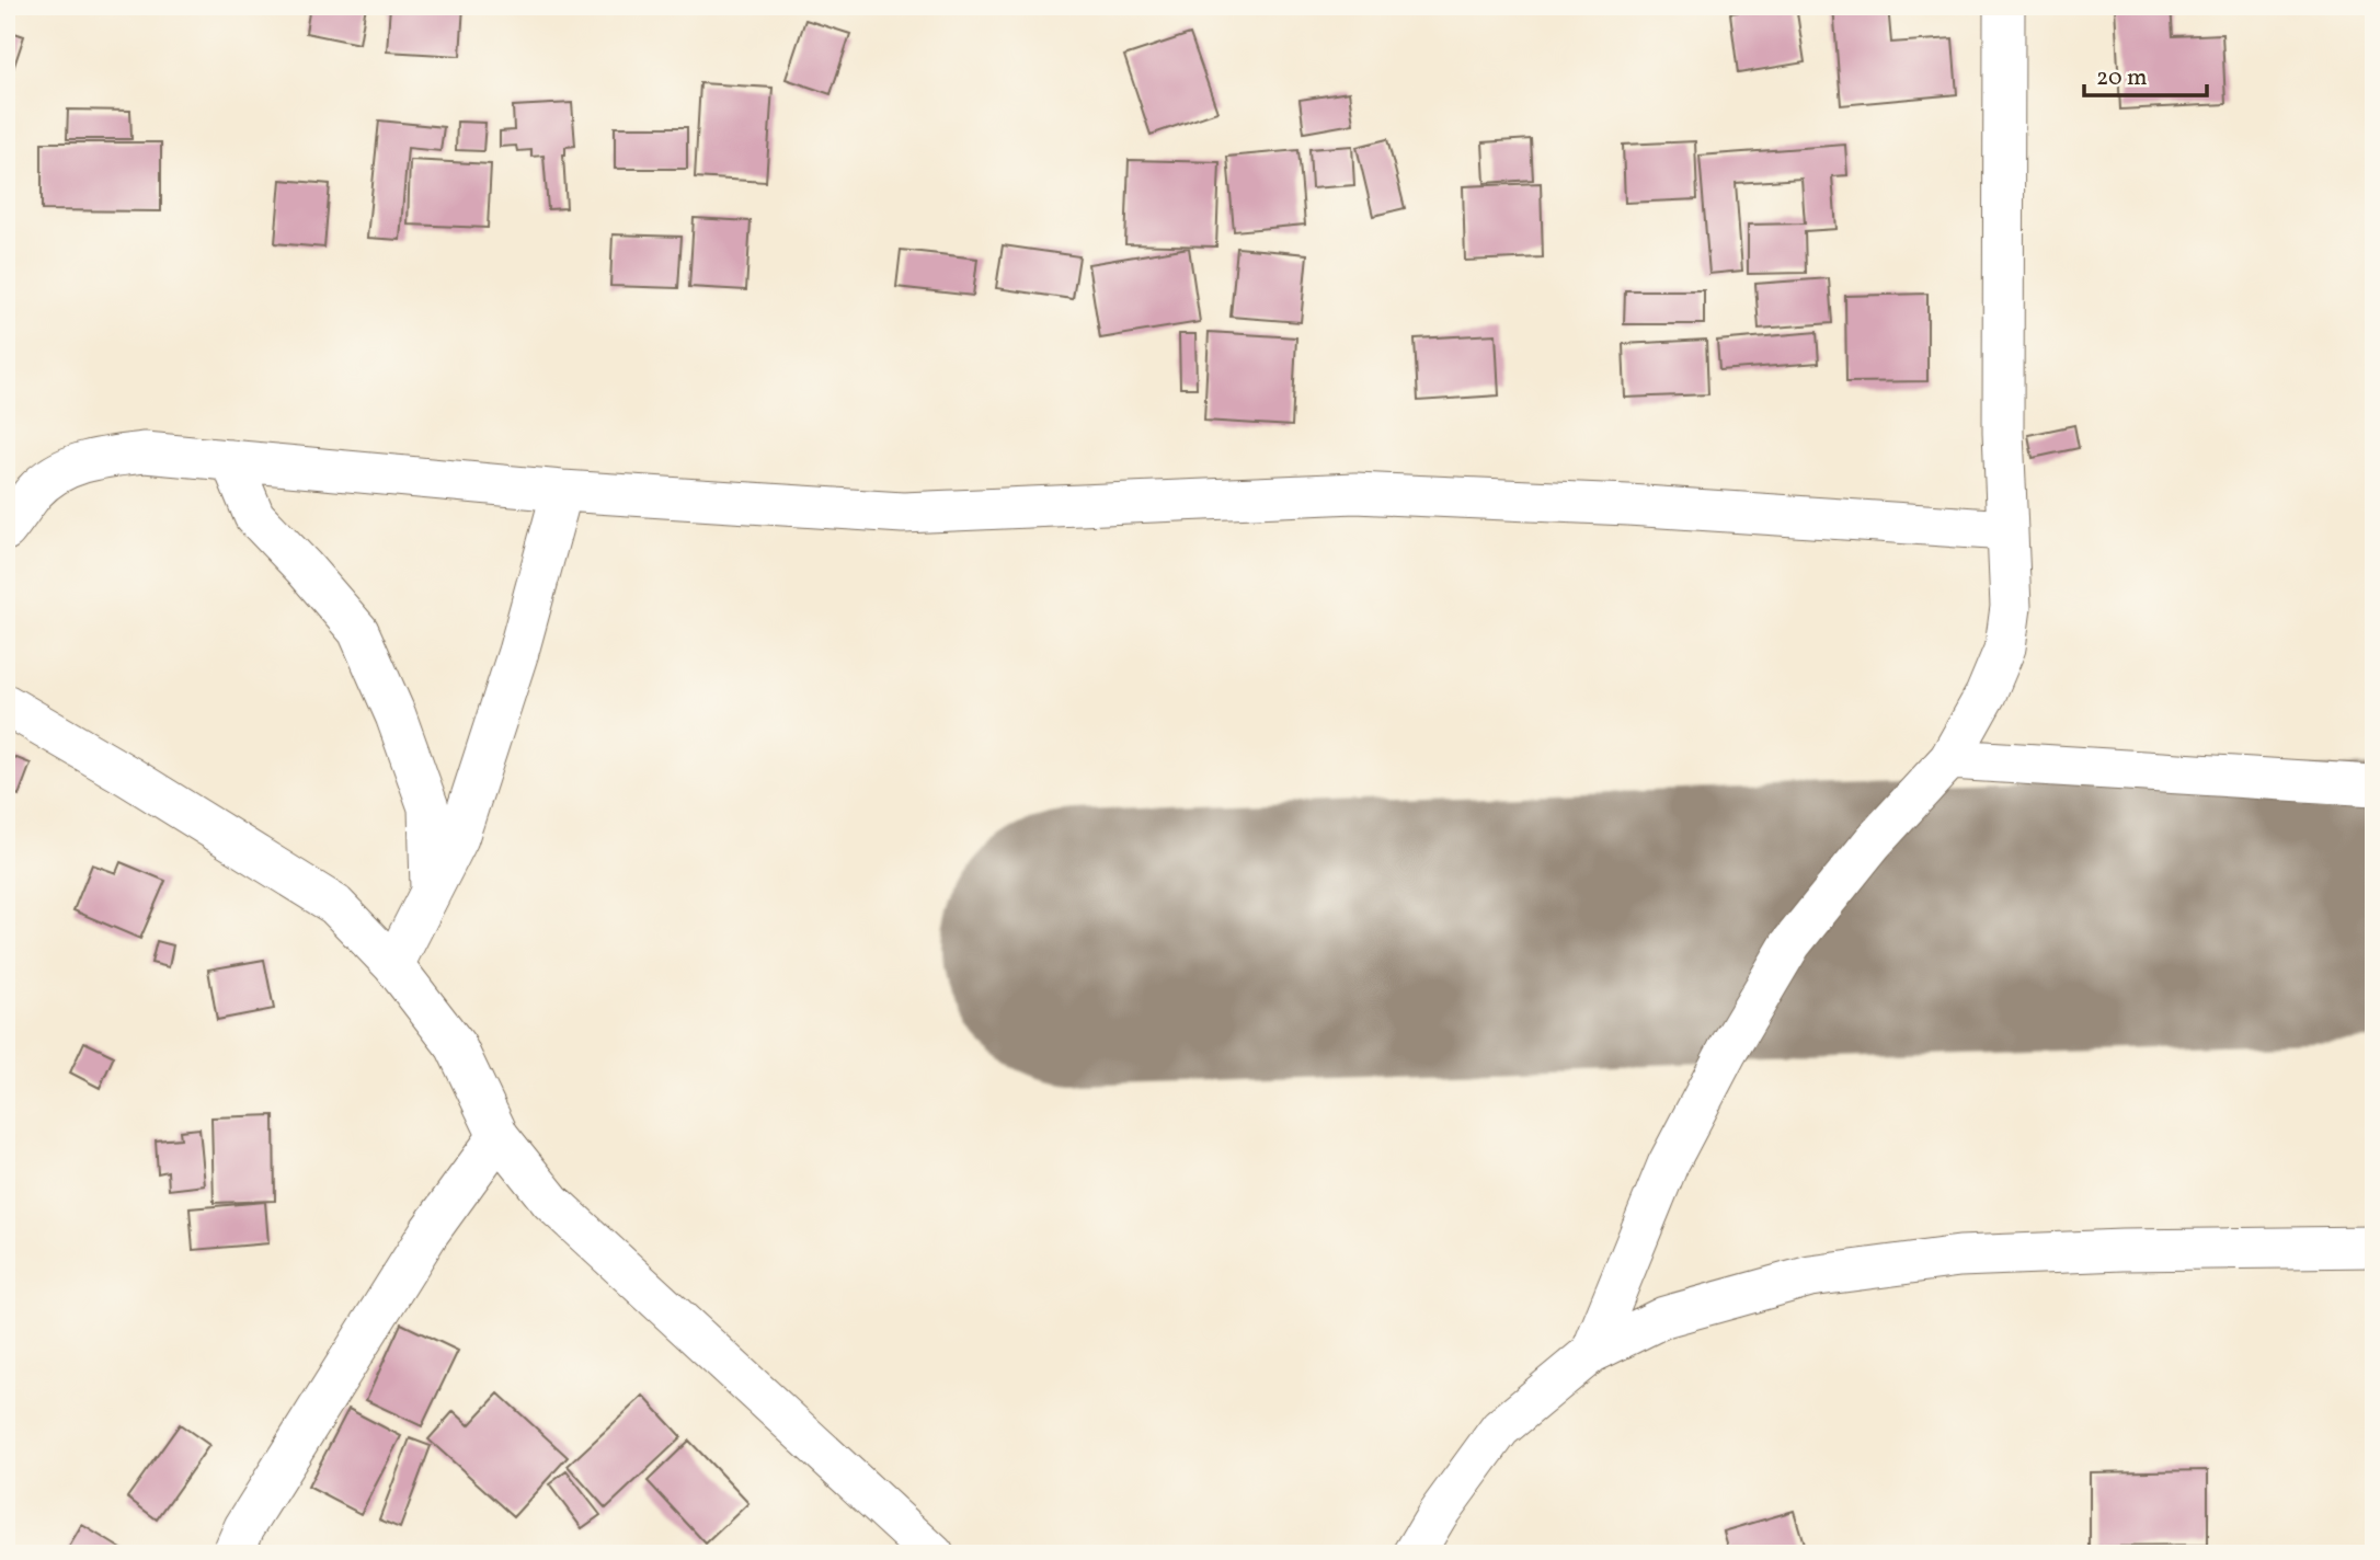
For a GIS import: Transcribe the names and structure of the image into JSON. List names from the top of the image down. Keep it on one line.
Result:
{"scale_bar":"20 m"}
